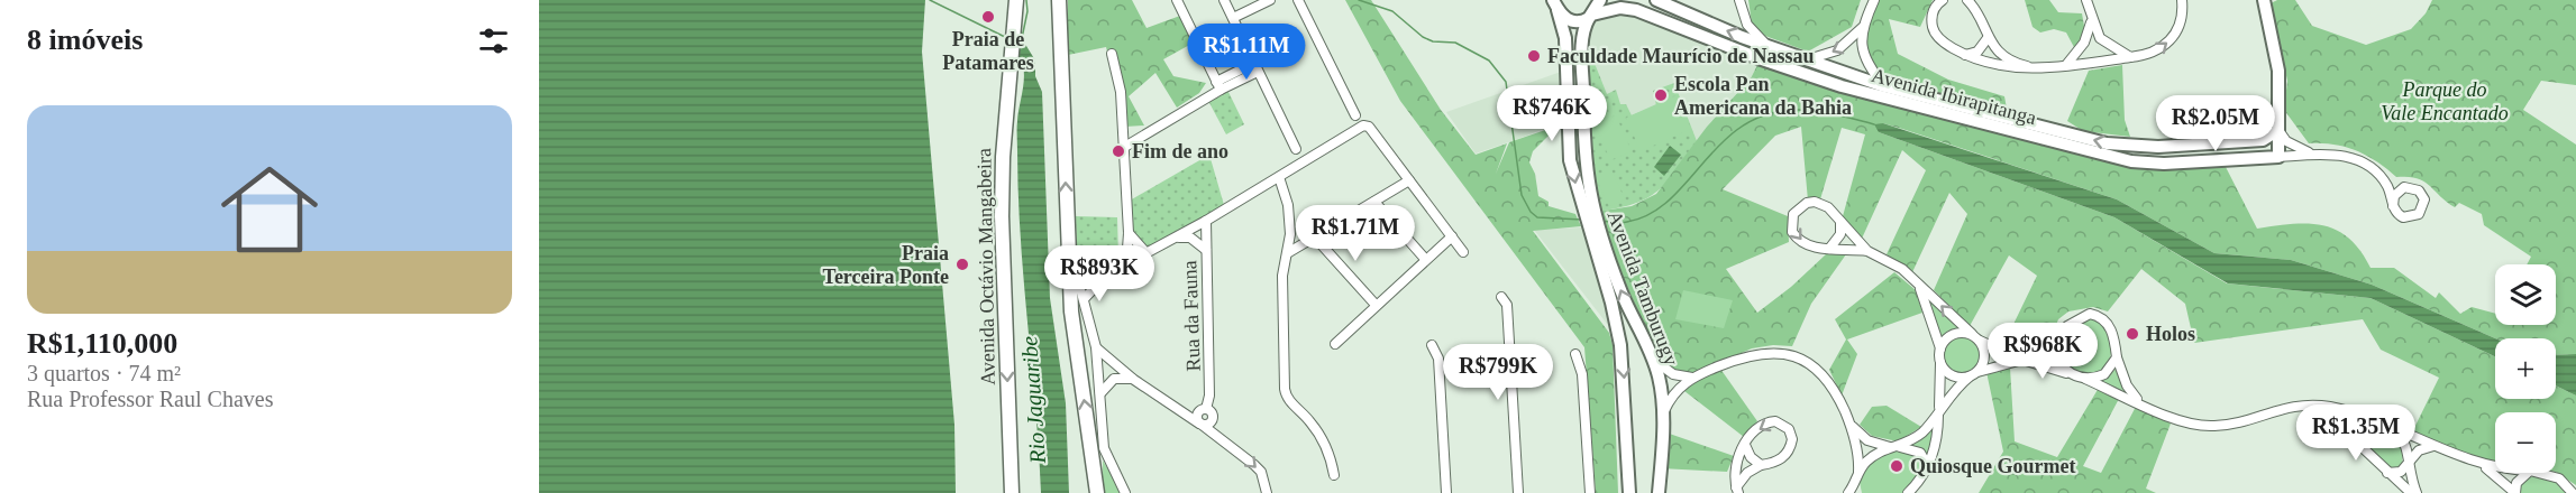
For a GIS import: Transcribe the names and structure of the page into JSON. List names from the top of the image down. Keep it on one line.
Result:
{"streets":{"main road":["Avenida Ibirapitanga","Avenida Octávio Mangabeira","Avenida Tamburugy"],"street":["Rua da Fauna"]},"crossings":[["Avenida Ibirapitanga","Avenida Tamburugy"]],"water":["Rio Jaguaribe"],"parks":["Parque do Vale Encantado"],"places":["Praia de Patamares","Faculdade Maurício de Nassau","Escola Pan Americana da Bahia","Fim de ano","Praia Terceira Ponte","Holos","Quiosque Gourmet"],"page":{"heading":"8 imóveis","price":["R$1.11M","R$746K","R$2.05M","R$1.71M","R$893K","R$968K","R$799K","R$1.35M"],"list":[{"name":"R$1,110,000","note":"3 quartos · 74 m² · Rua Professor Raul Chaves"}],"map_buttons":["+","−"]}}
